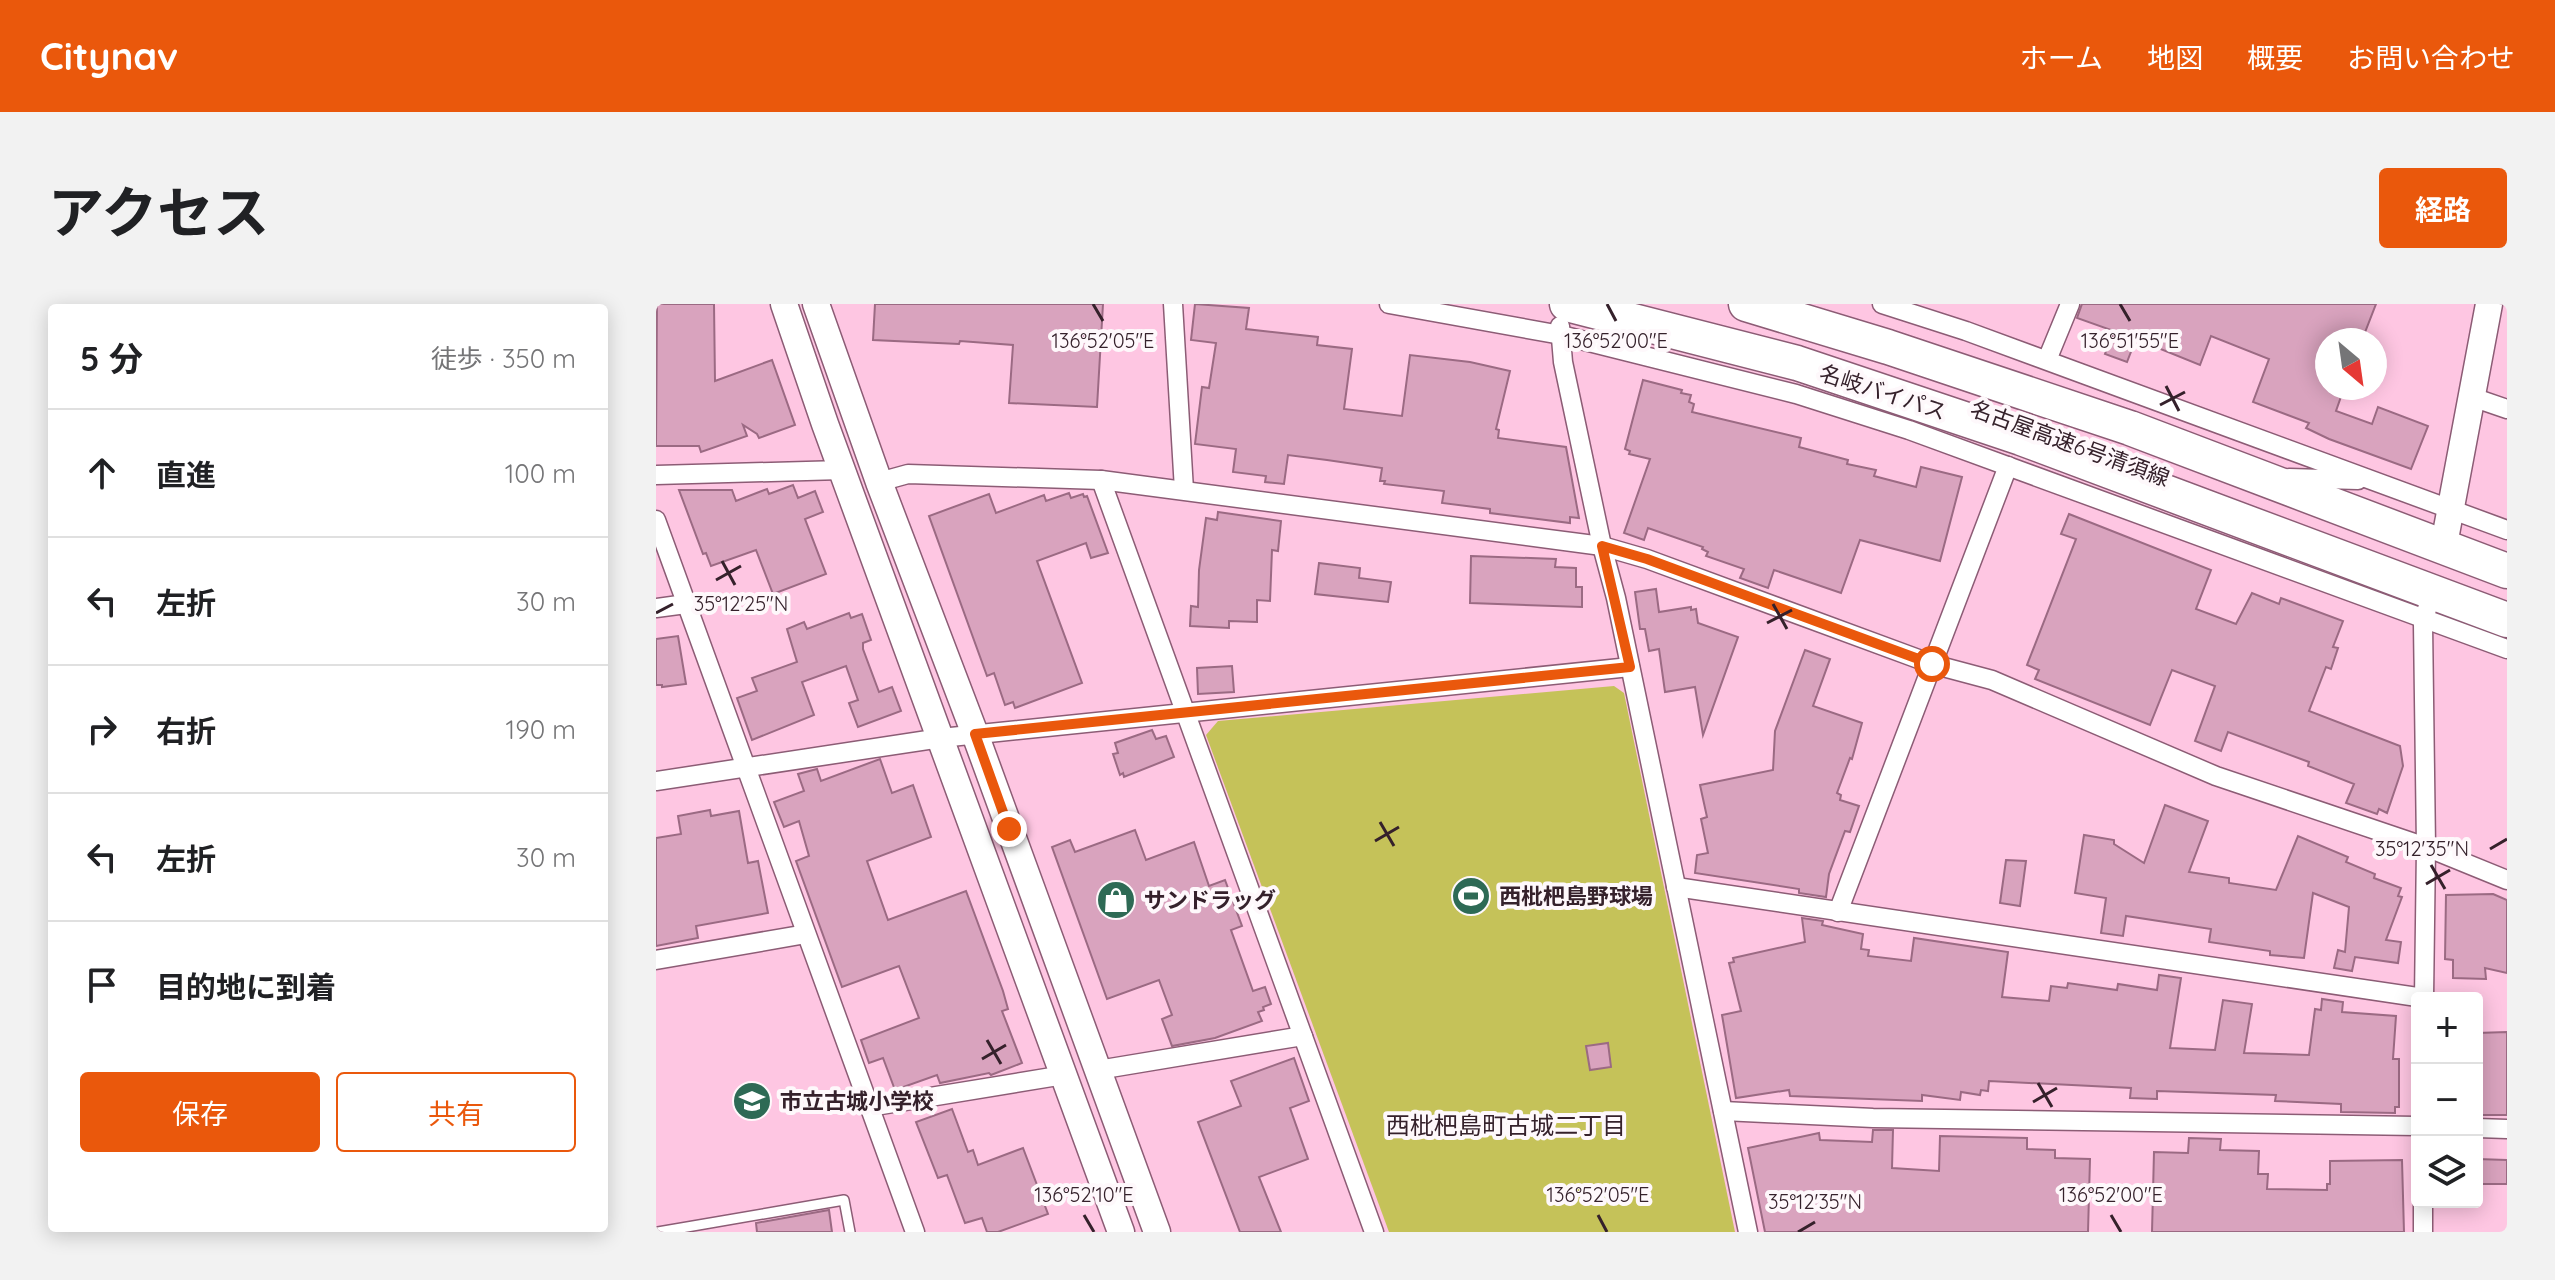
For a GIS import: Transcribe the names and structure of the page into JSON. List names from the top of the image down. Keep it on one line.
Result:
{"streets":{"highway":["名岐バイパス","名古屋高速6号清須線"]},"districts":["西枇杷島町古城二丁目"],"places":{"sports":["西枇杷島野球場"],"shop":["サンドラッグ"],"school or university":["市立古城小学校"]},"north":"bottom right","page":{"header":"Citynav","nav":["ホーム","地図","概要","お問い合わせ"],"title":"アクセス","buttons":["経路",["保存","共有"]],"heading":["5 分","徒歩 · 350 m"],"list":[["直進","100 m"],["左折","30 m"],["右折","190 m"],["左折","30 m"],"目的地に到着"],"map_buttons":["+","−"]},"coordinates":["136°52'05\"E","136°52'00\"E","136°51'55\"E","35°12'25\"N","35°12'35\"N","136°52'10\"E"]}
